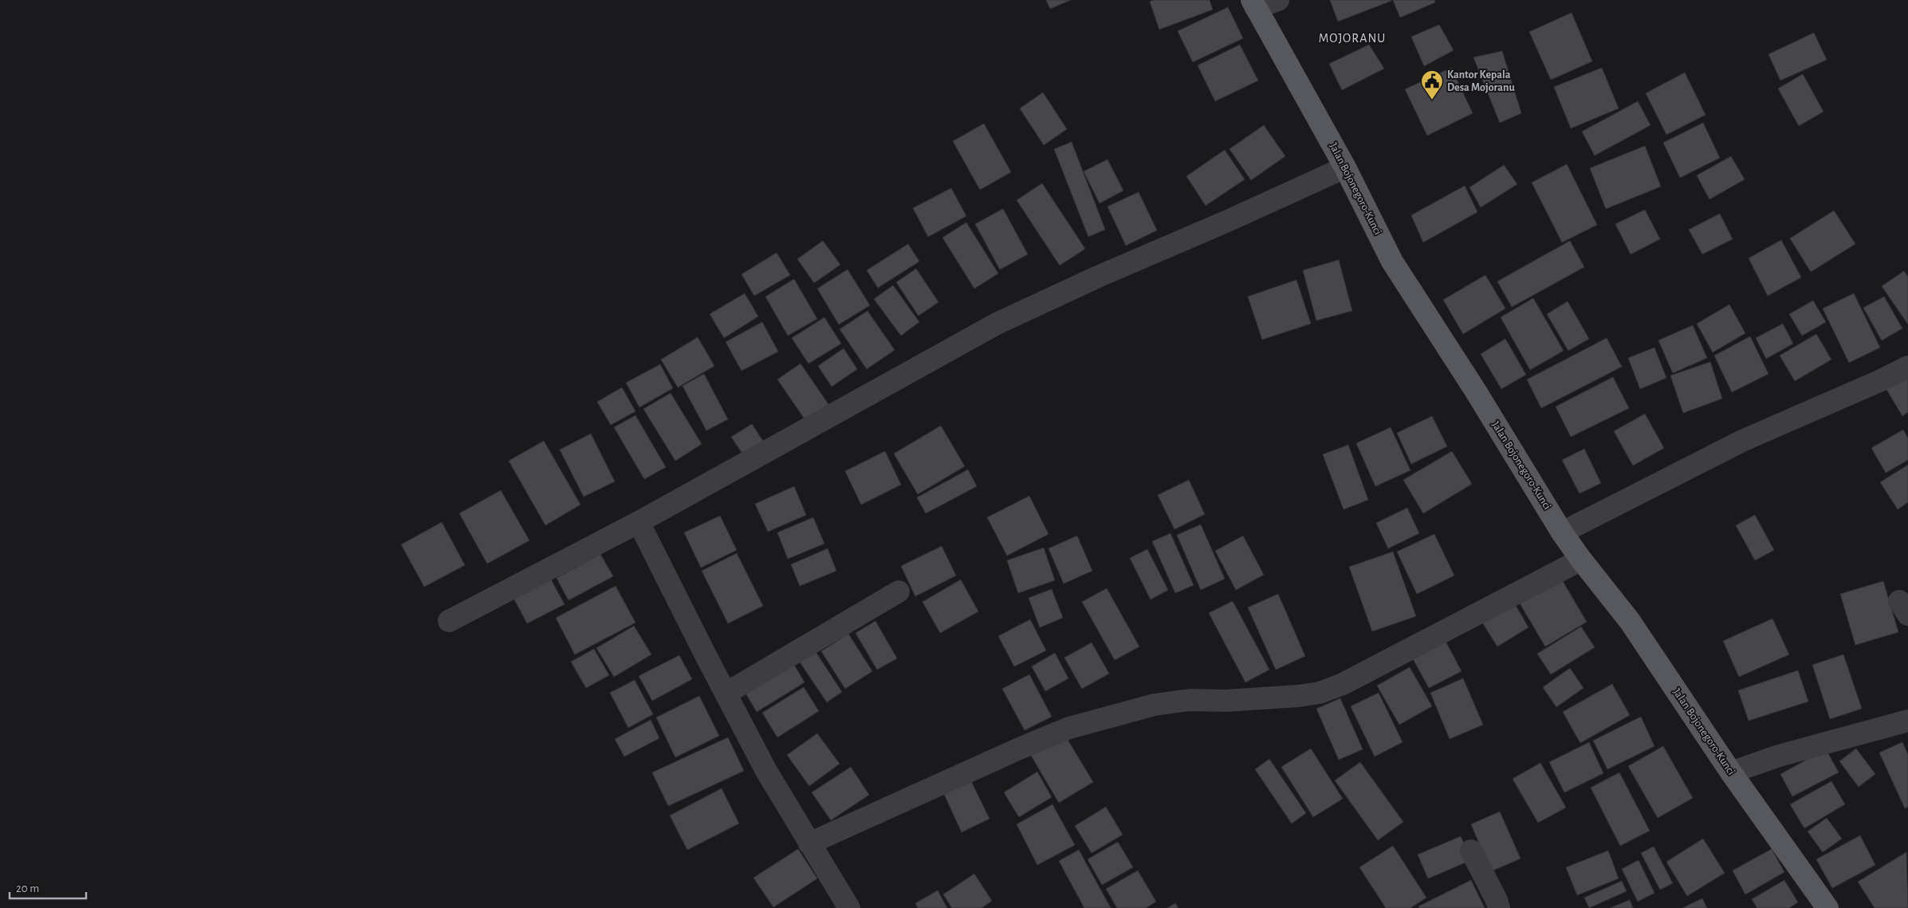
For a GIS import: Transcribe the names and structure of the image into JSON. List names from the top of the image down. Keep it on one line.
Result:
{"streets":{"main road":["Jalan Bojonegoro-Kunci"]},"districts":["MOJORANU"],"places":{"public building":["Kantor Kepala Desa Mojoranu"]},"scale_bar":"20 m"}
